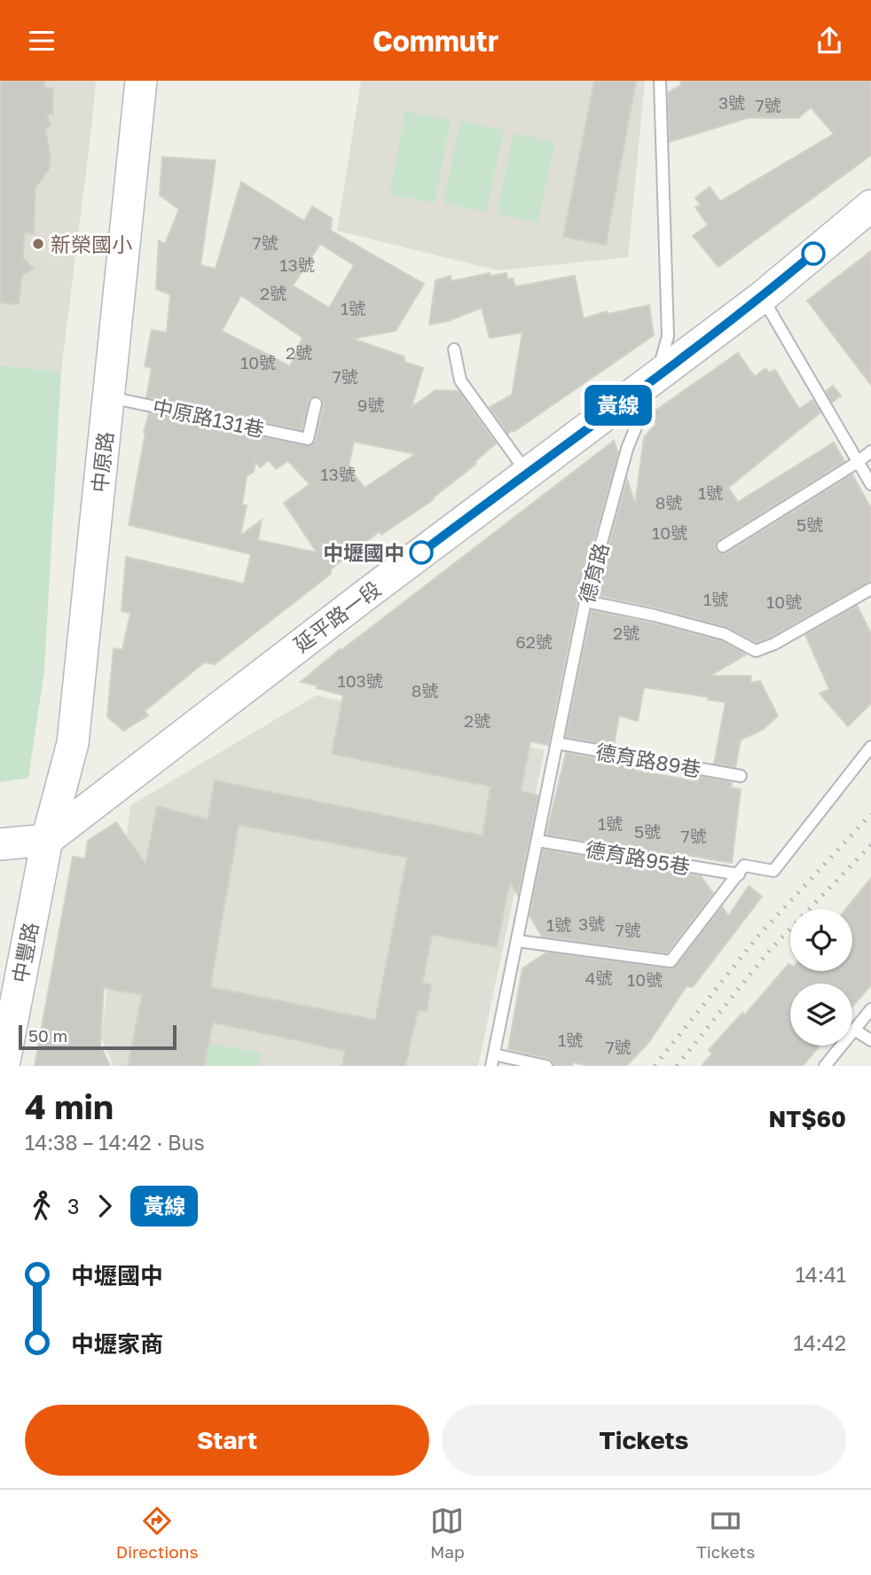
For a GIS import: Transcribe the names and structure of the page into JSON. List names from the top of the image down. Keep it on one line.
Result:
{"streets":{"main road":["中原路","延平路一段","中豐路"],"lane":["中原路131巷","德育路","德育路89巷","德育路95巷"]},"crossings":[["中原路131巷","中原路"],["中原路","延平路一段"],["中原路","中豐路"],["德育路","延平路一段"],["德育路","德育路89巷"],["德育路","德育路95巷"],["延平路一段","中豐路"]],"places":["新榮國小","中壢國中"],"lines":["bus line 黃線"],"house_numbers":["3號","7號","7號","13號","2號","1號","2號","10號","7號","9號","13號","1號","8號","5號","10號","1號","10號","2號","62號","103號","8號","2號","1號","5號","7號","3號","1號","7號","4號","10號","1號","7號"],"scale_bar":"50 m","page":{"header":"Commutr","on_map":"黃線","scale":"50 m","heading":["4 min","14:38 – 14:42 · Bus","NT$60"],"legs":["3","黃線"],"list":[{"name":"中壢國中","value":"14:41"},{"name":"中壢家商","value":"14:42"}],"buttons":["Start","Tickets"],"tabs":["Directions","Map","Tickets"]}}
